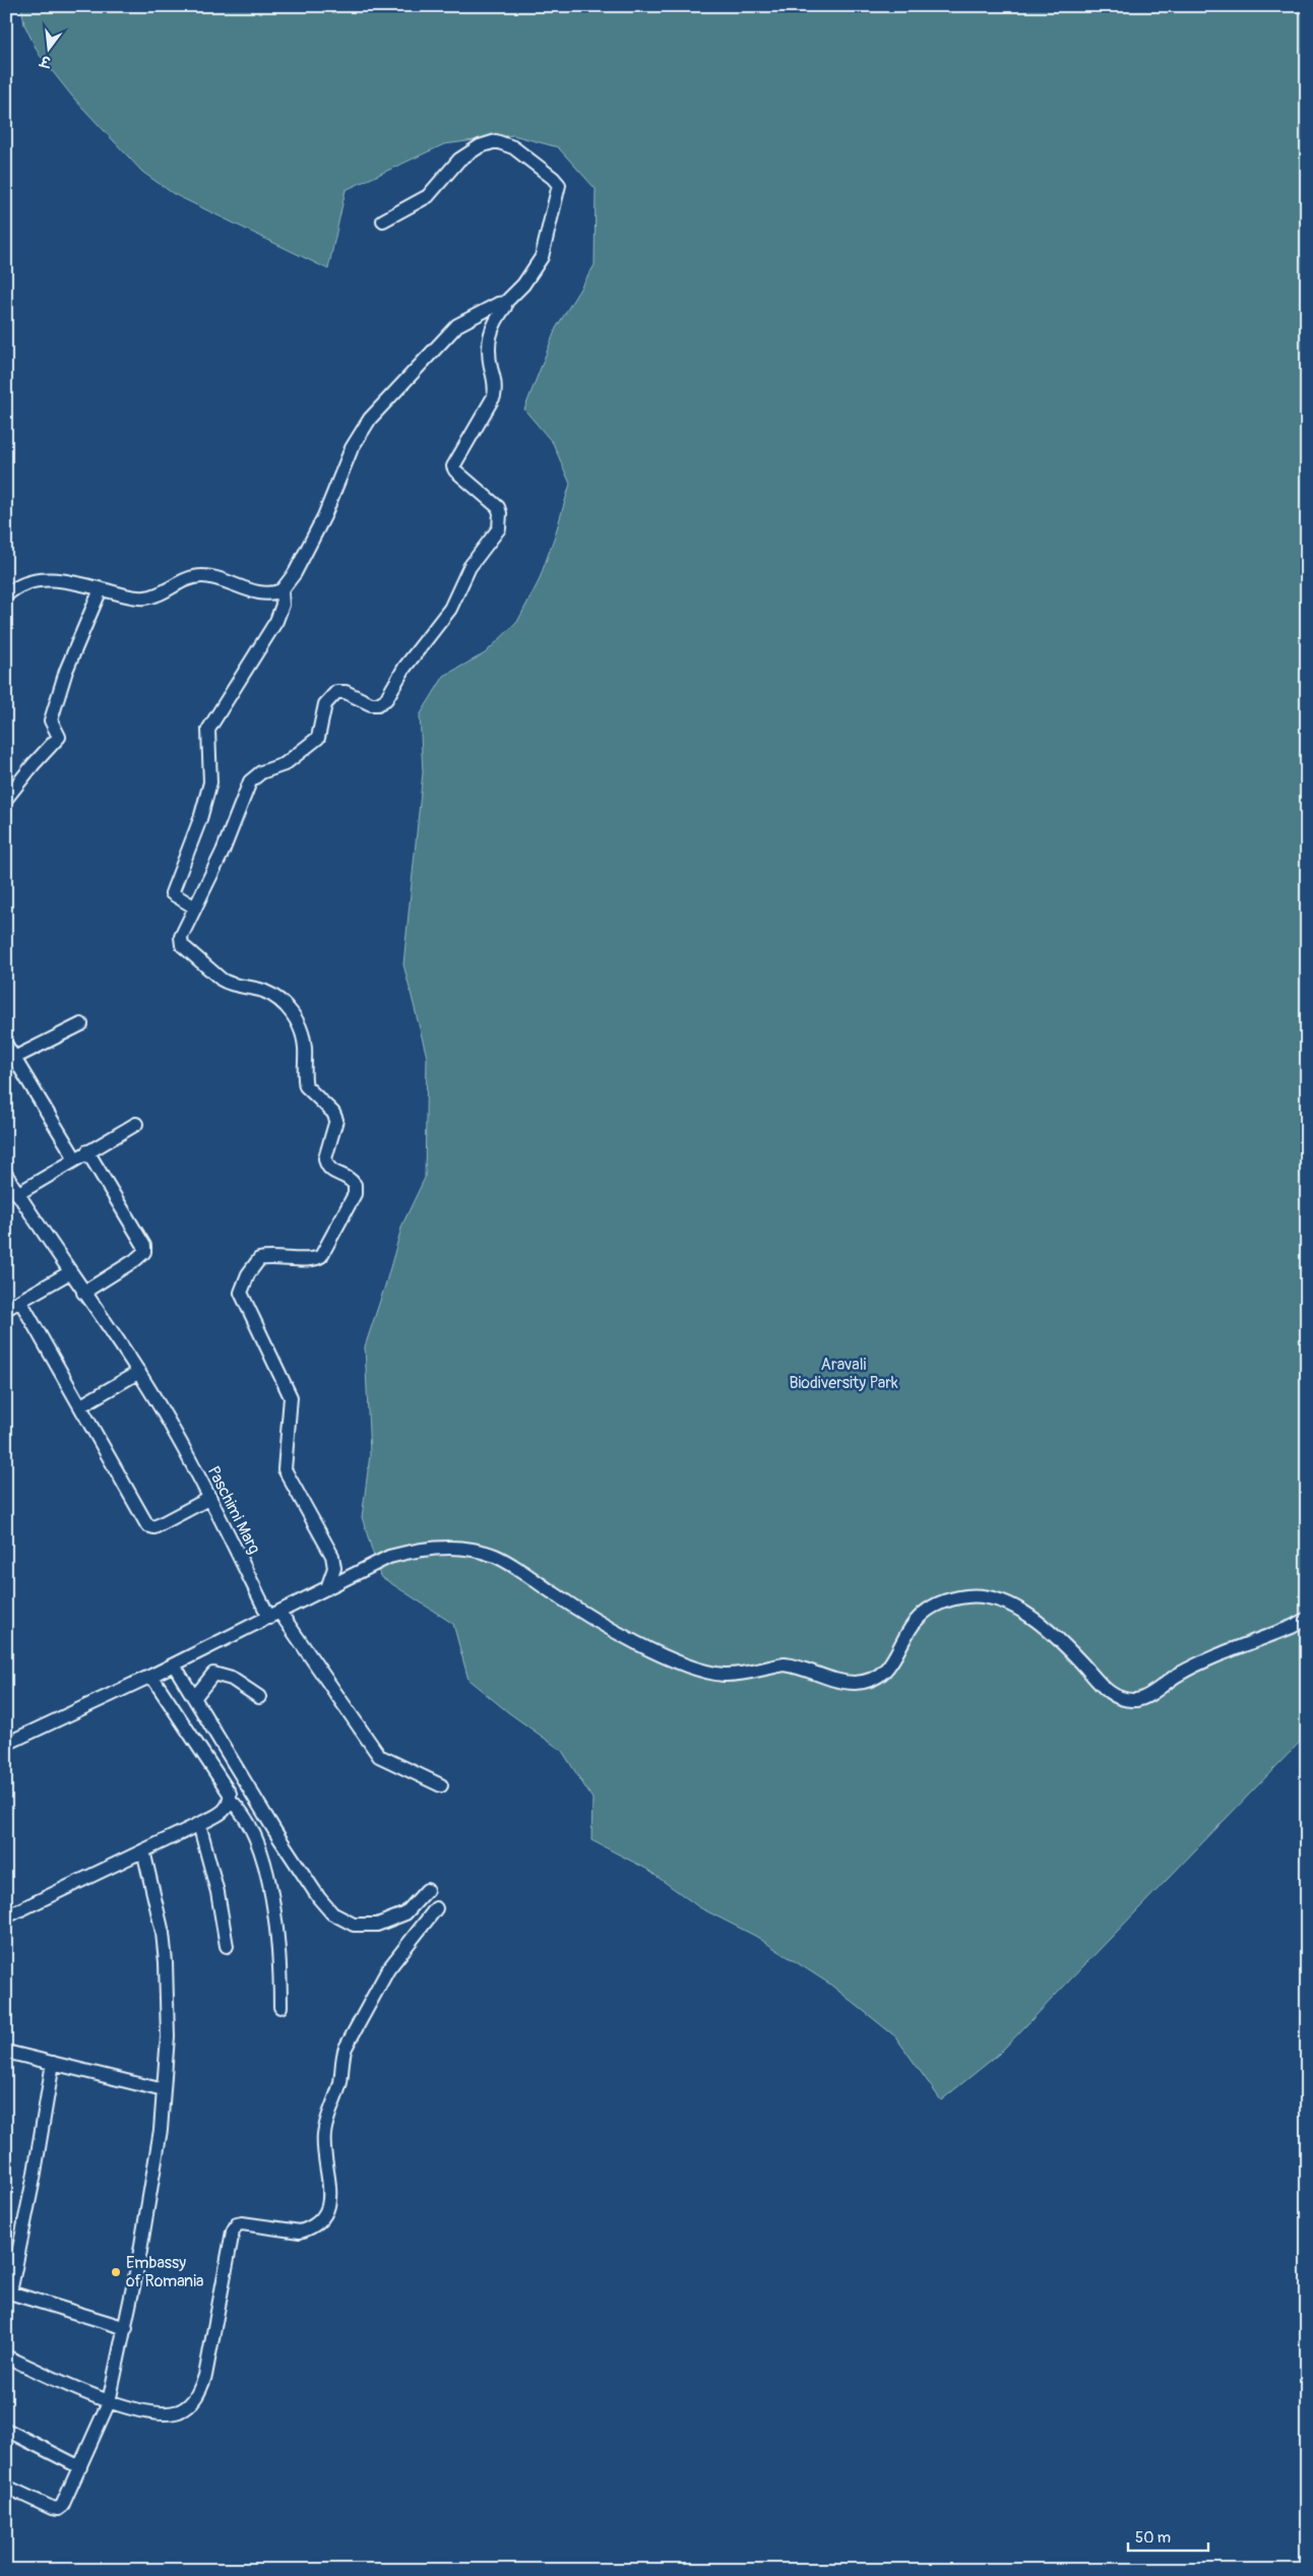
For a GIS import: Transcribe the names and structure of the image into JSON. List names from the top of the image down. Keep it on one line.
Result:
{"streets":{"street":["Paschimi Marg"]},"parks":["Aravali Biodiversity Park"],"places":["Embassy of Romania"],"scale_bar":"50 m","north":"bottom"}
